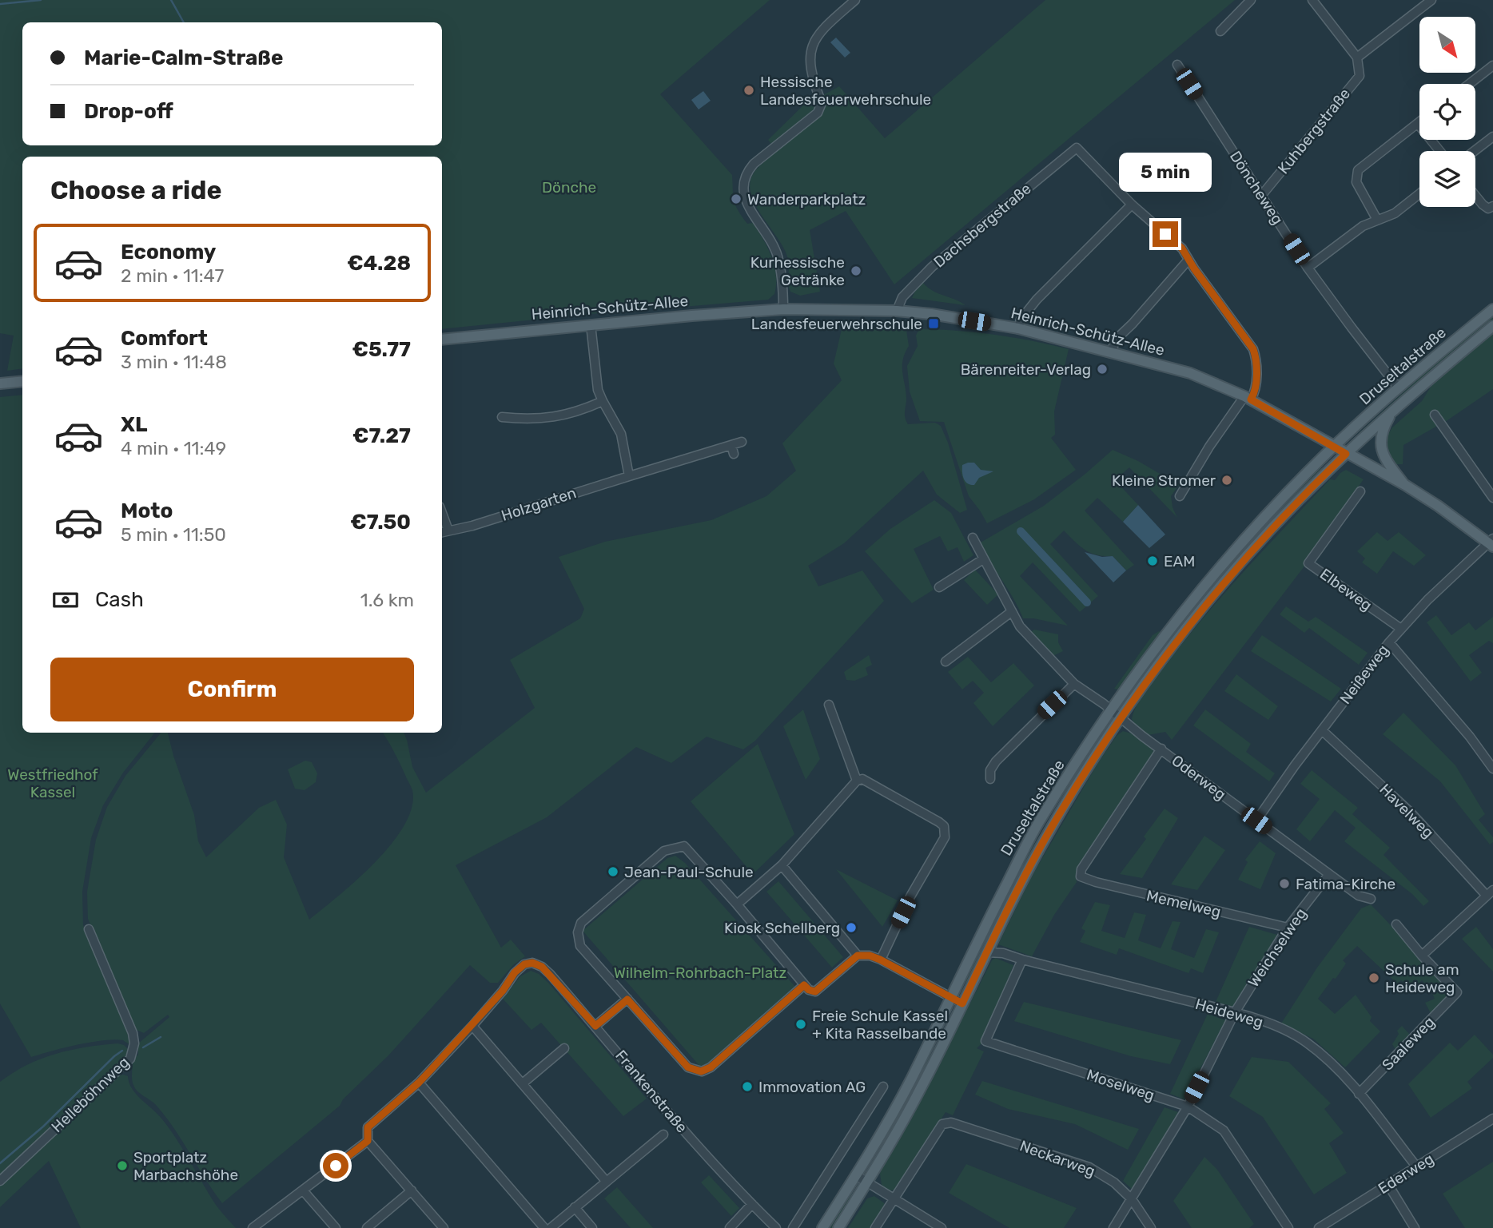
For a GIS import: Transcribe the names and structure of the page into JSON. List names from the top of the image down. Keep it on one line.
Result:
{"streets":{"main road":["Heinrich-Schütz-Allee","Druseltalstraße"],"street":["Kuhbergstraße","Döncheweg","Dachsbergstraße","Holzgarten","Elbeweg","Neißeweg","Oderweg","Havelweg","Memelweg","Weichselweg","Heideweg","Saaleweg","Moselweg","Frankenstraße","Helleböhnweg","Neckarweg","Ederweg"]},"crossings":[["Kuhbergstraße","Döncheweg"],["Döncheweg","Druseltalstraße"],["Dachsbergstraße","Heinrich-Schütz-Allee"],["Heinrich-Schütz-Allee","Druseltalstraße"],["Druseltalstraße","Oderweg"],["Druseltalstraße","Heideweg"],["Elbeweg","Neißeweg"],["Neißeweg","Oderweg"],["Neißeweg","Havelweg"],["Oderweg","Memelweg"],["Oderweg","Weichselweg"],["Memelweg","Weichselweg"],["Weichselweg","Heideweg"],["Weichselweg","Moselweg"],["Weichselweg","Neckarweg"],["Heideweg","Saaleweg"],["Heideweg","Moselweg"],["Heideweg","Ederweg"]],"parks":["Dönche","Westfriedhof Kassel","Wilhelm-Rohrbach-Platz"],"places":{"other":["Hessische Landesfeuerwehrschule","Wanderparkplatz","Kurhessische Getränke","Bärenreiter-Verlag","Kleine Stromer","EAM","Jean-Paul-Schule","Fatima-Kirche","Kiosk Schellberg","Schule am Heideweg","Freie Schule Kassel + Kita Rasselbande","Immovation AG","Sportplatz Marbachshöhe"],"transit":["Landesfeuerwehrschule"]},"north":"bottom right","page":{"banner":["Marie-Calm-Straße","Drop-off"],"bubble":"5 min","heading":"Choose a ride","list":[{"name":"Economy","note":"2 min · 11:47","value":"€4.28"},{"name":"Comfort","note":"3 min · 11:48","value":"€5.77"},{"name":"XL","note":"4 min · 11:49","value":"€7.27"},{"name":"Moto","note":"5 min · 11:50","value":"€7.50"}],"pay":["Cash","1.6 km"],"buttons":"Confirm"}}
